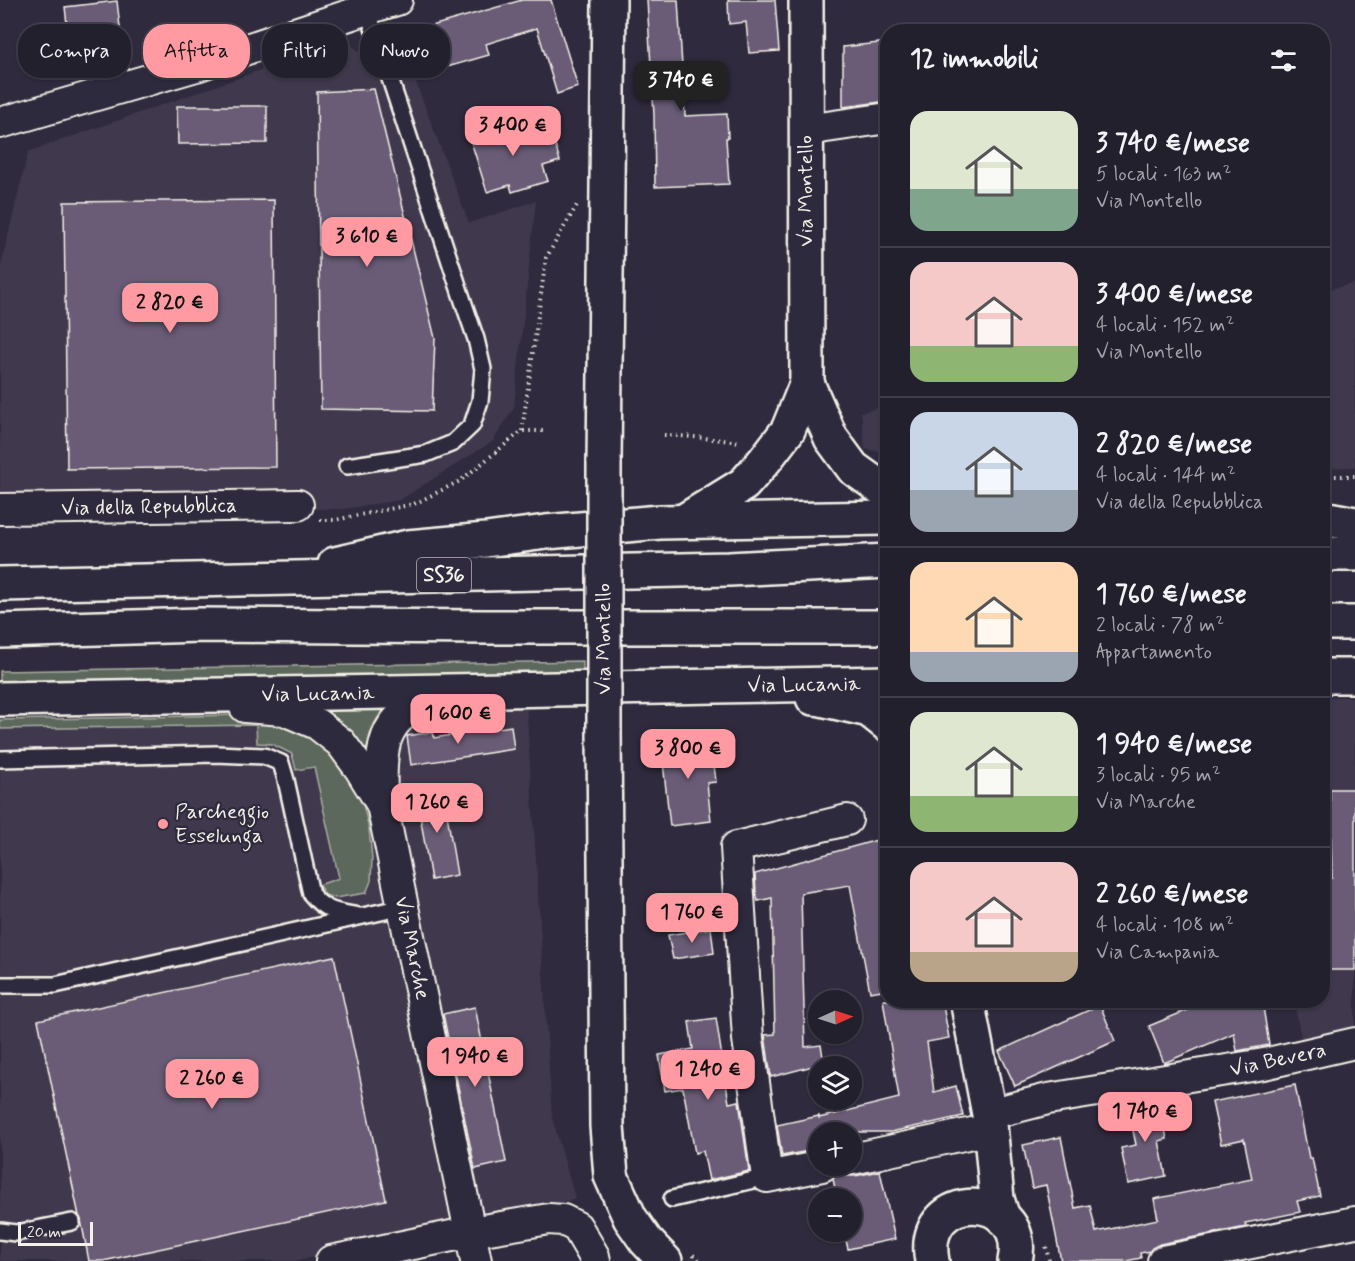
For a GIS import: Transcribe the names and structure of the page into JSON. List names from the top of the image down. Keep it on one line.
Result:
{"streets":{"main road":["Via Montello","SS36","Via Lucania"],"street":["Via della Repubblica","Via Marche","Via Bevera"]},"crossings":[["Via Lucania","Via Marche"]],"places":["Parcheggio Esselunga"],"scale_bar":"20 m","north":"right","page":{"chip":["Compra","Affitta","Filtri","Nuovo"],"heading":"12 immobili","price":["3 740 €","3 400 €","3 610 €","2 820 €","1 600 €","3 800 €","1 260 €","1 760 €","1 940 €","1 240 €","2 260 €","1 740 €"],"list":[{"name":"3 740 €/mese","note":"5 locali · 163 m² · Via Montello"},{"name":"3 400 €/mese","note":"4 locali · 152 m² · Via Montello"},{"name":"2 820 €/mese","note":"4 locali · 144 m² · Via della Repubblica"},{"name":"1 760 €/mese","note":"2 locali · 78 m² · Appartamento"},{"name":"1 940 €/mese","note":"3 locali · 95 m² · Via Marche"},{"name":"2 260 €/mese","note":"4 locali · 108 m² · Via Campania"}],"map_buttons":["+","−"],"scale":"20 m"}}
